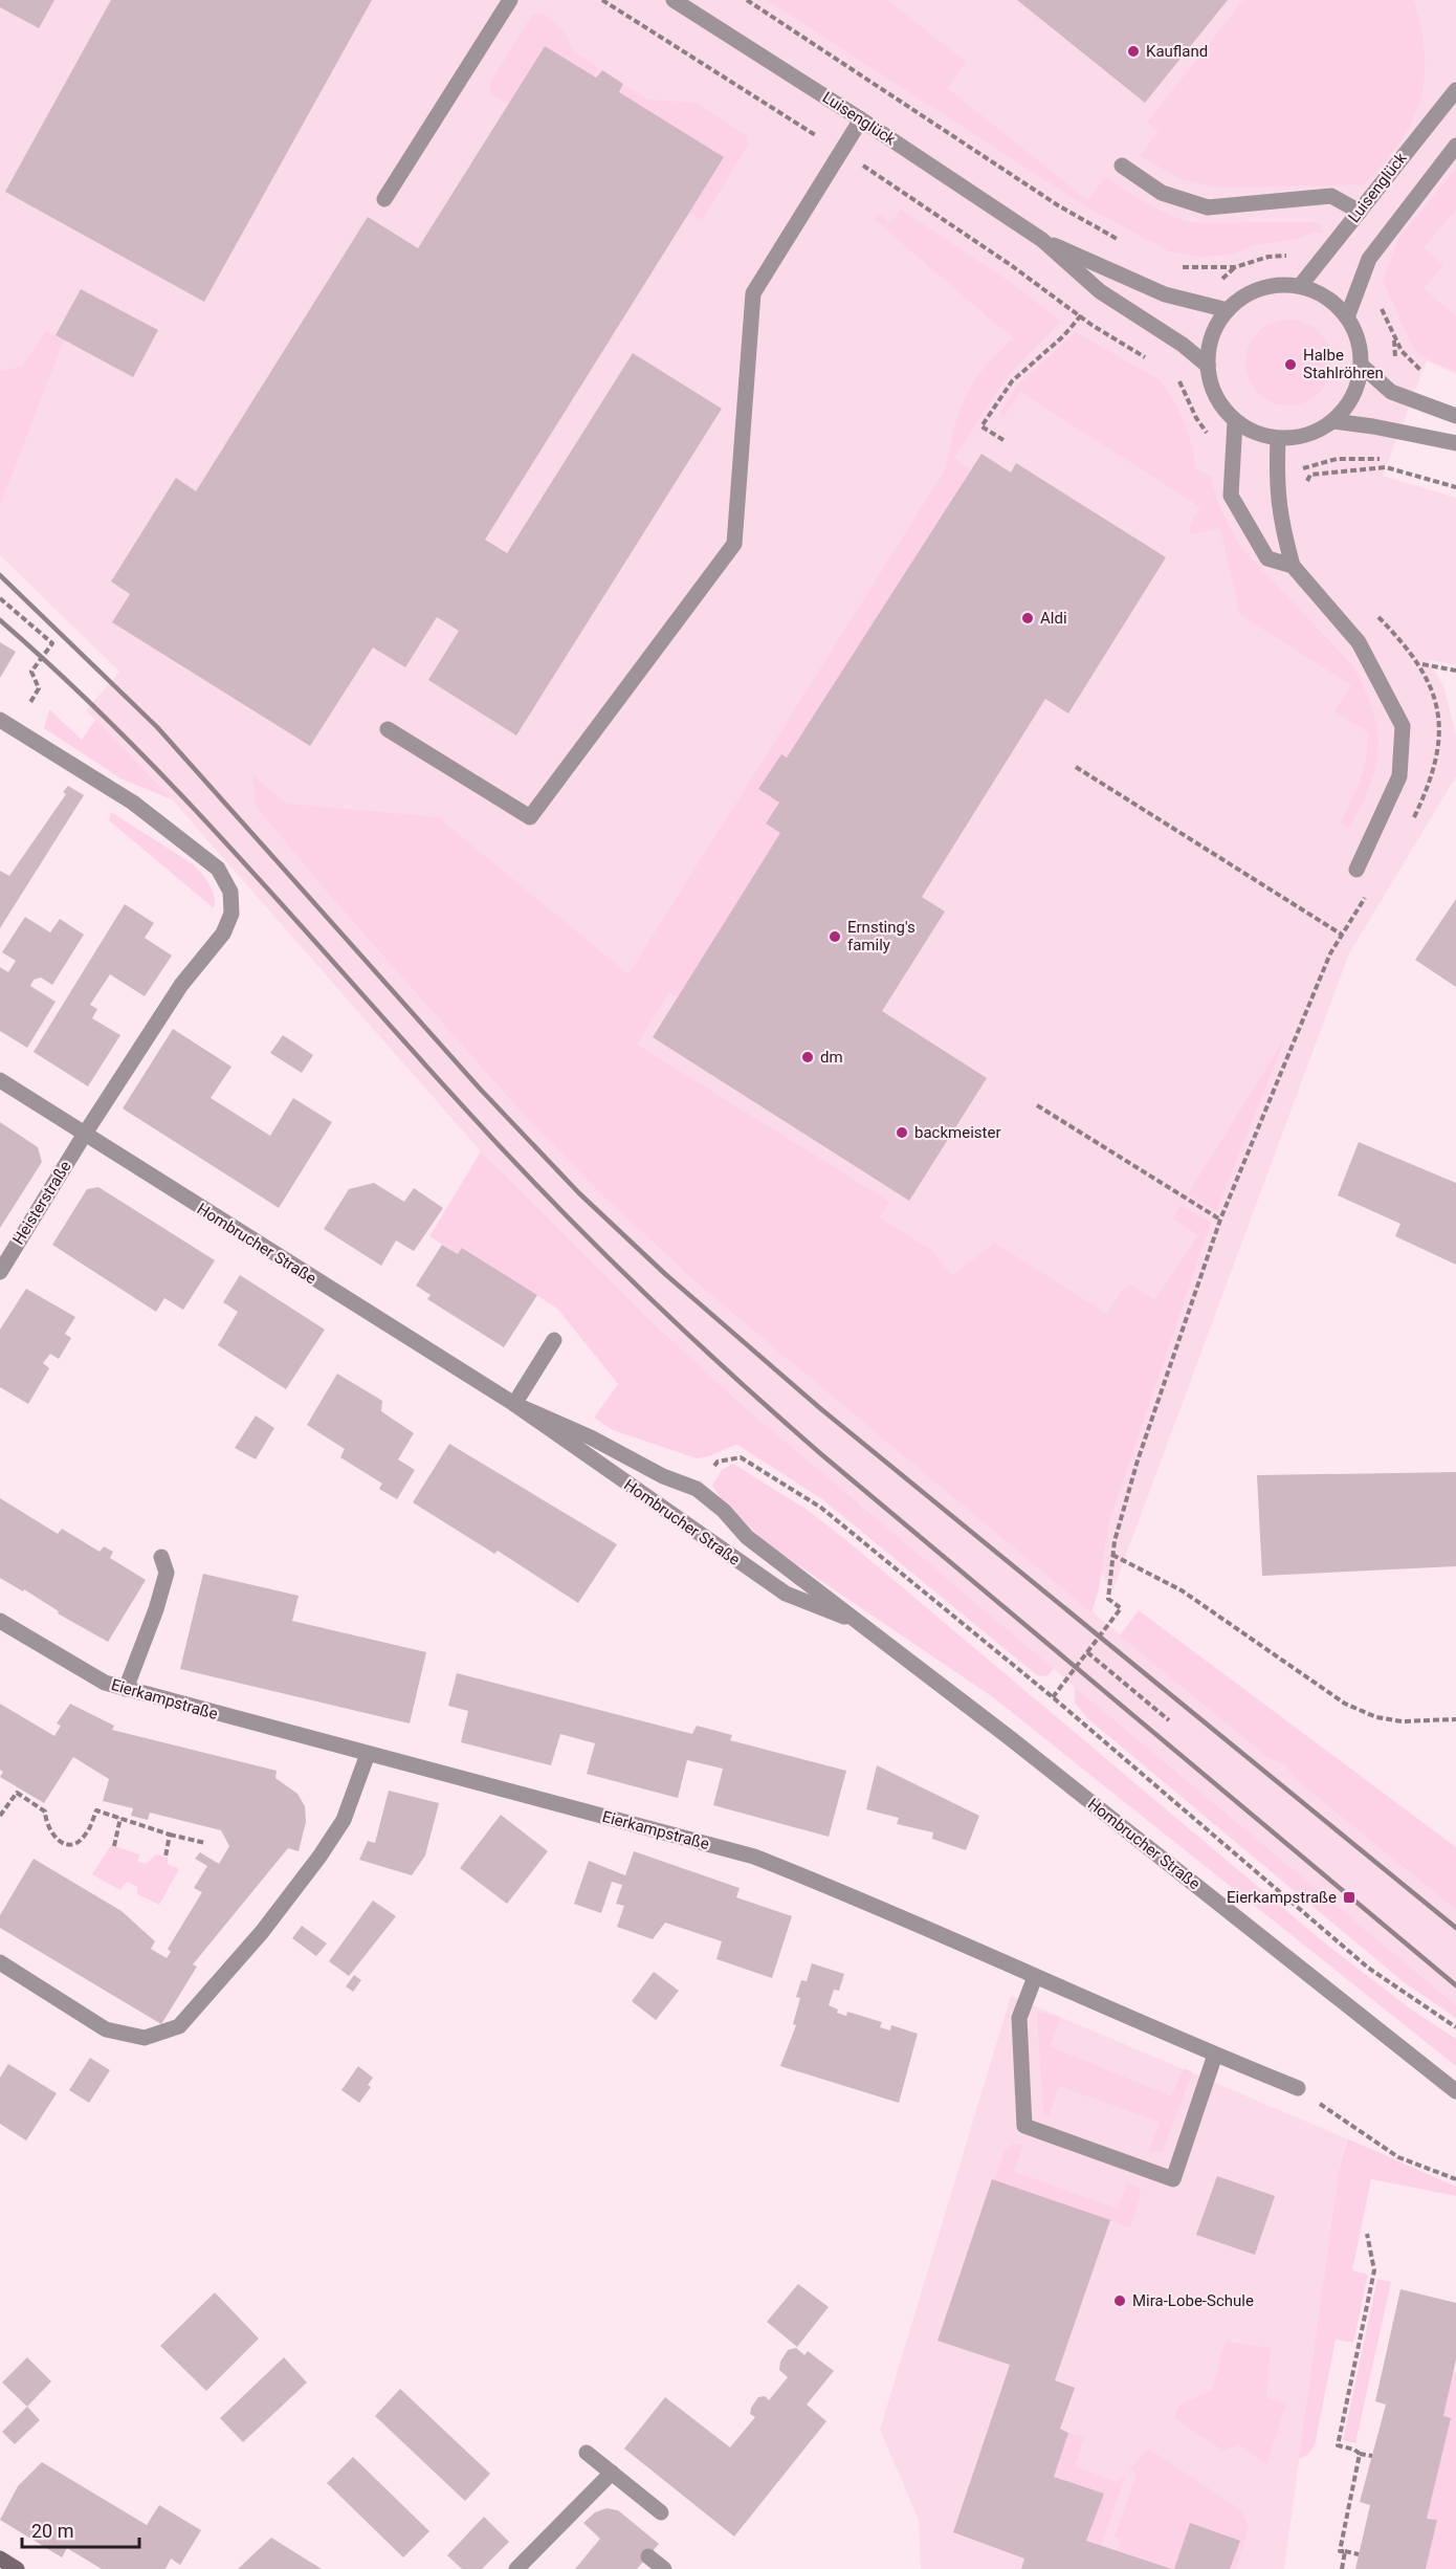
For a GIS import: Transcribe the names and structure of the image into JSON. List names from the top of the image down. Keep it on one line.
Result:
{"streets":{"street":["Luisenglück","Heisterstraße","Hombrucher Straße","Eierkampstraße"]},"crossings":[["Heisterstraße","Hombrucher Straße"]],"places":{"other":["Kaufland","Halbe Stahlröhren","Aldi","Ernsting's family","dm","backmeister","Mira-Lobe-Schule"],"transit":["Eierkampstraße"]},"scale_bar":"20 m"}
